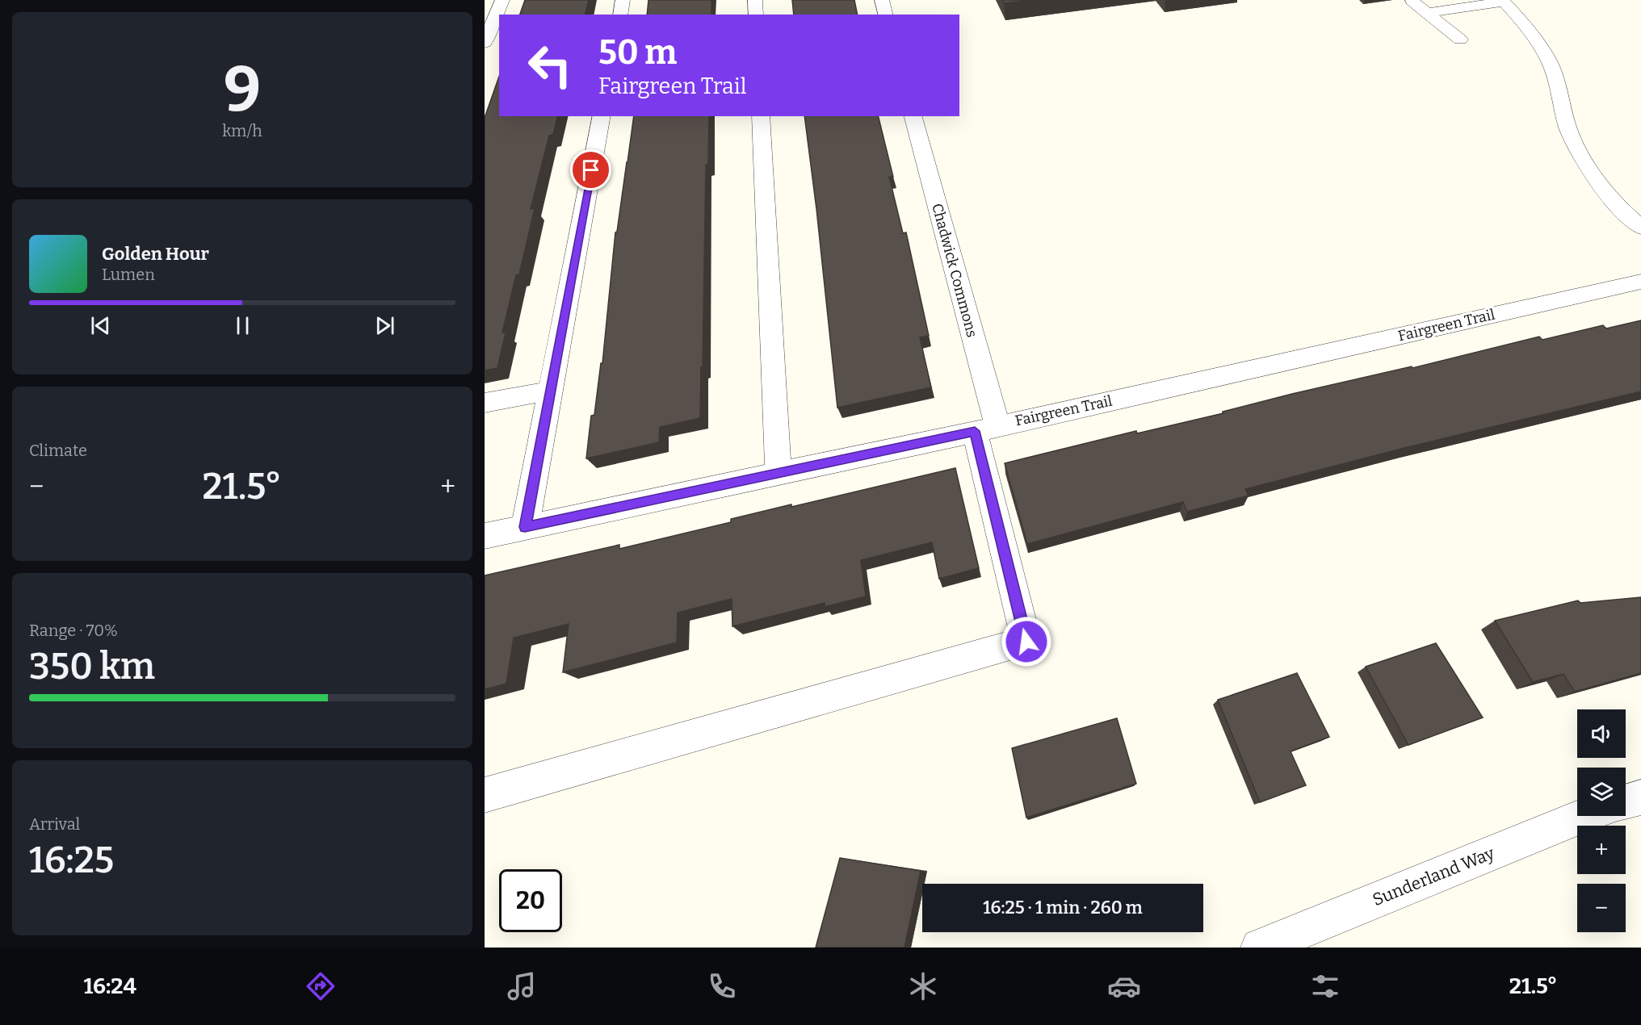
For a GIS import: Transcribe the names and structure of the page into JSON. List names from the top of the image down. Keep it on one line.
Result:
{"streets":{"street":["Chadwick Commons","Fairgreen Trail","Sunderland Way"]},"crossings":[["Chadwick Commons","Fairgreen Trail"]],"page":{"tile":[["9","km/h"],"Climate",["Range · 70%","350 km"],["Arrival","16:25"]],"turn":["50 m","Fairgreen Trail"],"song":["Golden Hour","Lumen"],"heat":["−","21.5°","+"],"map_buttons":["+","−"],"limit":"20","trip":"16:25 · 1 min · 260 m","tabs":["16:24","21.5°"]}}
